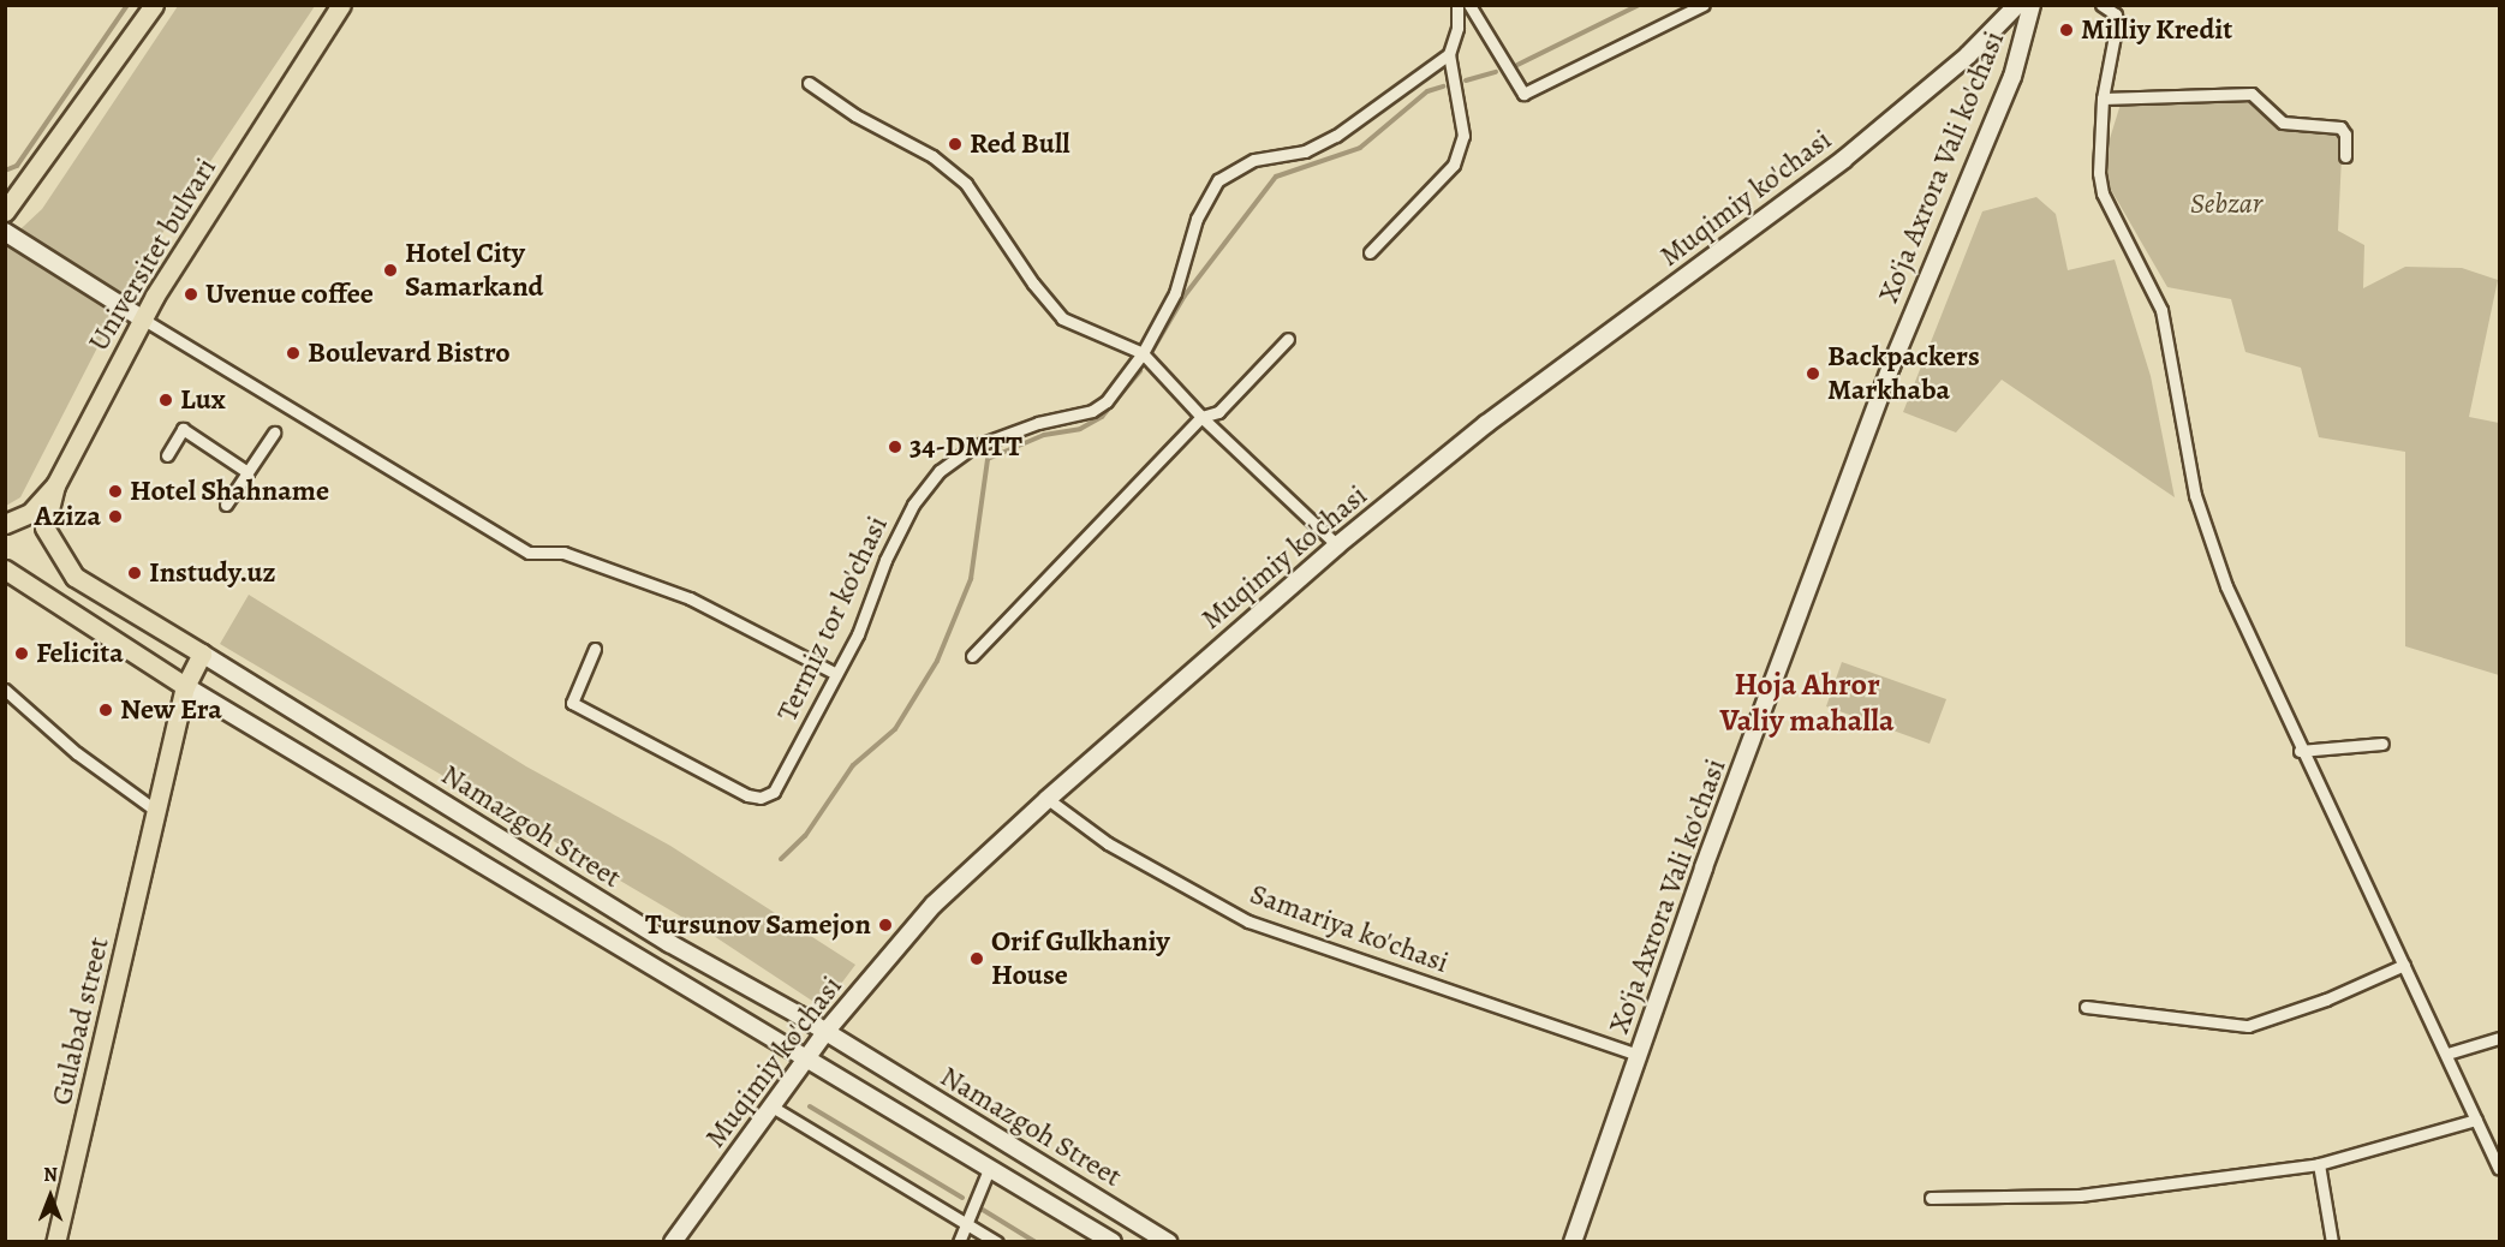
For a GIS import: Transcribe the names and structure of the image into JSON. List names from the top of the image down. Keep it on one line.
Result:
{"streets":{"main road":["Xo'ja Axrora Vali ko'chasi","Muqimiy ko'chasi","Universitet bulvari","Namazgoh Street","Gulabad street"],"street":["Termiz tor ko'chasi","Samariya ko'chasi"]},"crossings":[["Xo'ja Axrora Vali ko'chasi","Samariya ko'chasi"],["Muqimiy ko'chasi","Namazgoh Street"],["Muqimiy ko'chasi","Samariya ko'chasi"],["Namazgoh Street","Gulabad street"]],"districts":["Hoja Ahror Valiy mahalla"],"parks":["Sebzar"],"places":["Milliy Kredit","Red Bull","Hotel City Samarkand","Uvenue coffee","Boulevard Bistro","Backpackers Markhaba","Lux","34-DMTT","Hotel Shahname","Aziza","Instudy.uz","Felicita","New Era","Tursunov Samejon","Orif Gulkhaniy House"],"north":"top"}
